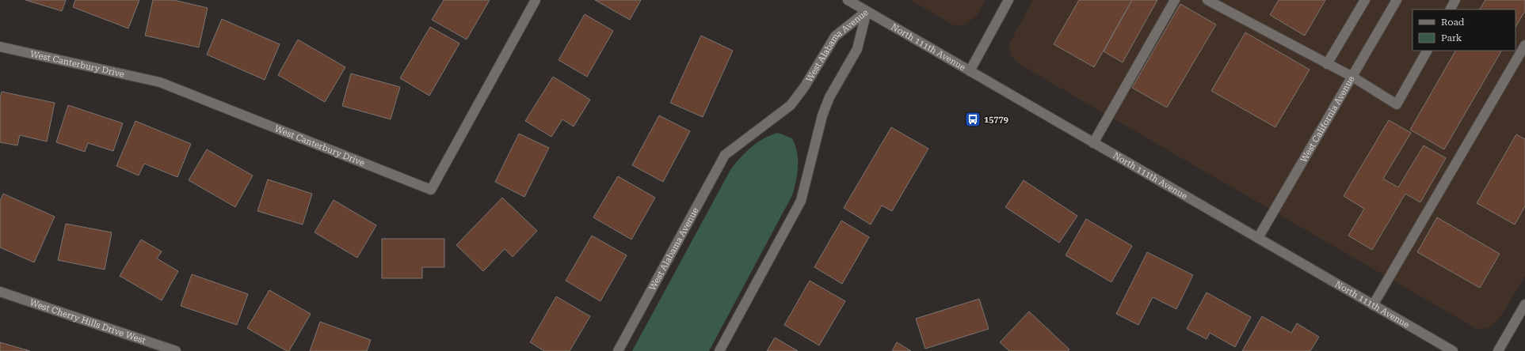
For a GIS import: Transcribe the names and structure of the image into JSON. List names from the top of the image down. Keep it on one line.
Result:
{"streets":{"street":["North 111th Avenue","West Alabama Avenue","West Canterbury Drive","West California Avenue","West Cherry Hills Drive West"]},"crossings":[["North 111th Avenue","West Alabama Avenue"],["North 111th Avenue","West California Avenue"]],"places":{"bus stop":["15779"]},"legend":["Road","Park"]}
